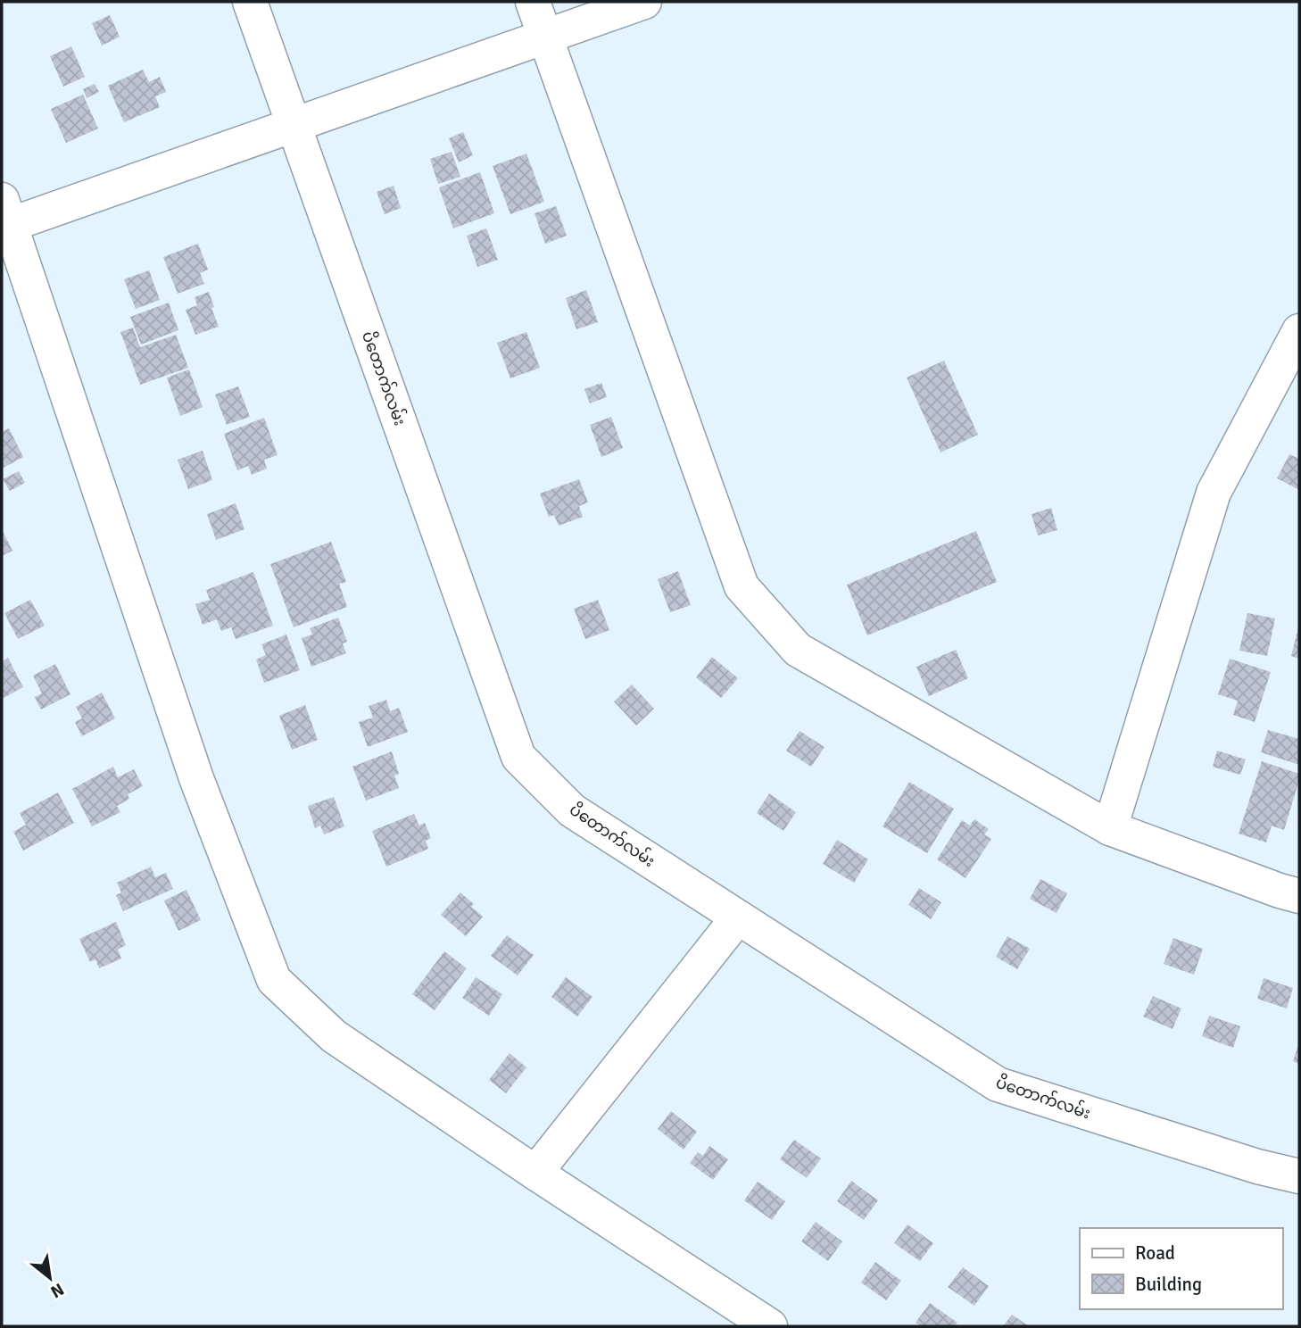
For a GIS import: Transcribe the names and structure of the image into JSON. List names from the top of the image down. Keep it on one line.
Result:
{"streets":{"street":["ပိတောက်လမ်း"]},"legend":["Road","Building"],"north":"bottom right"}
